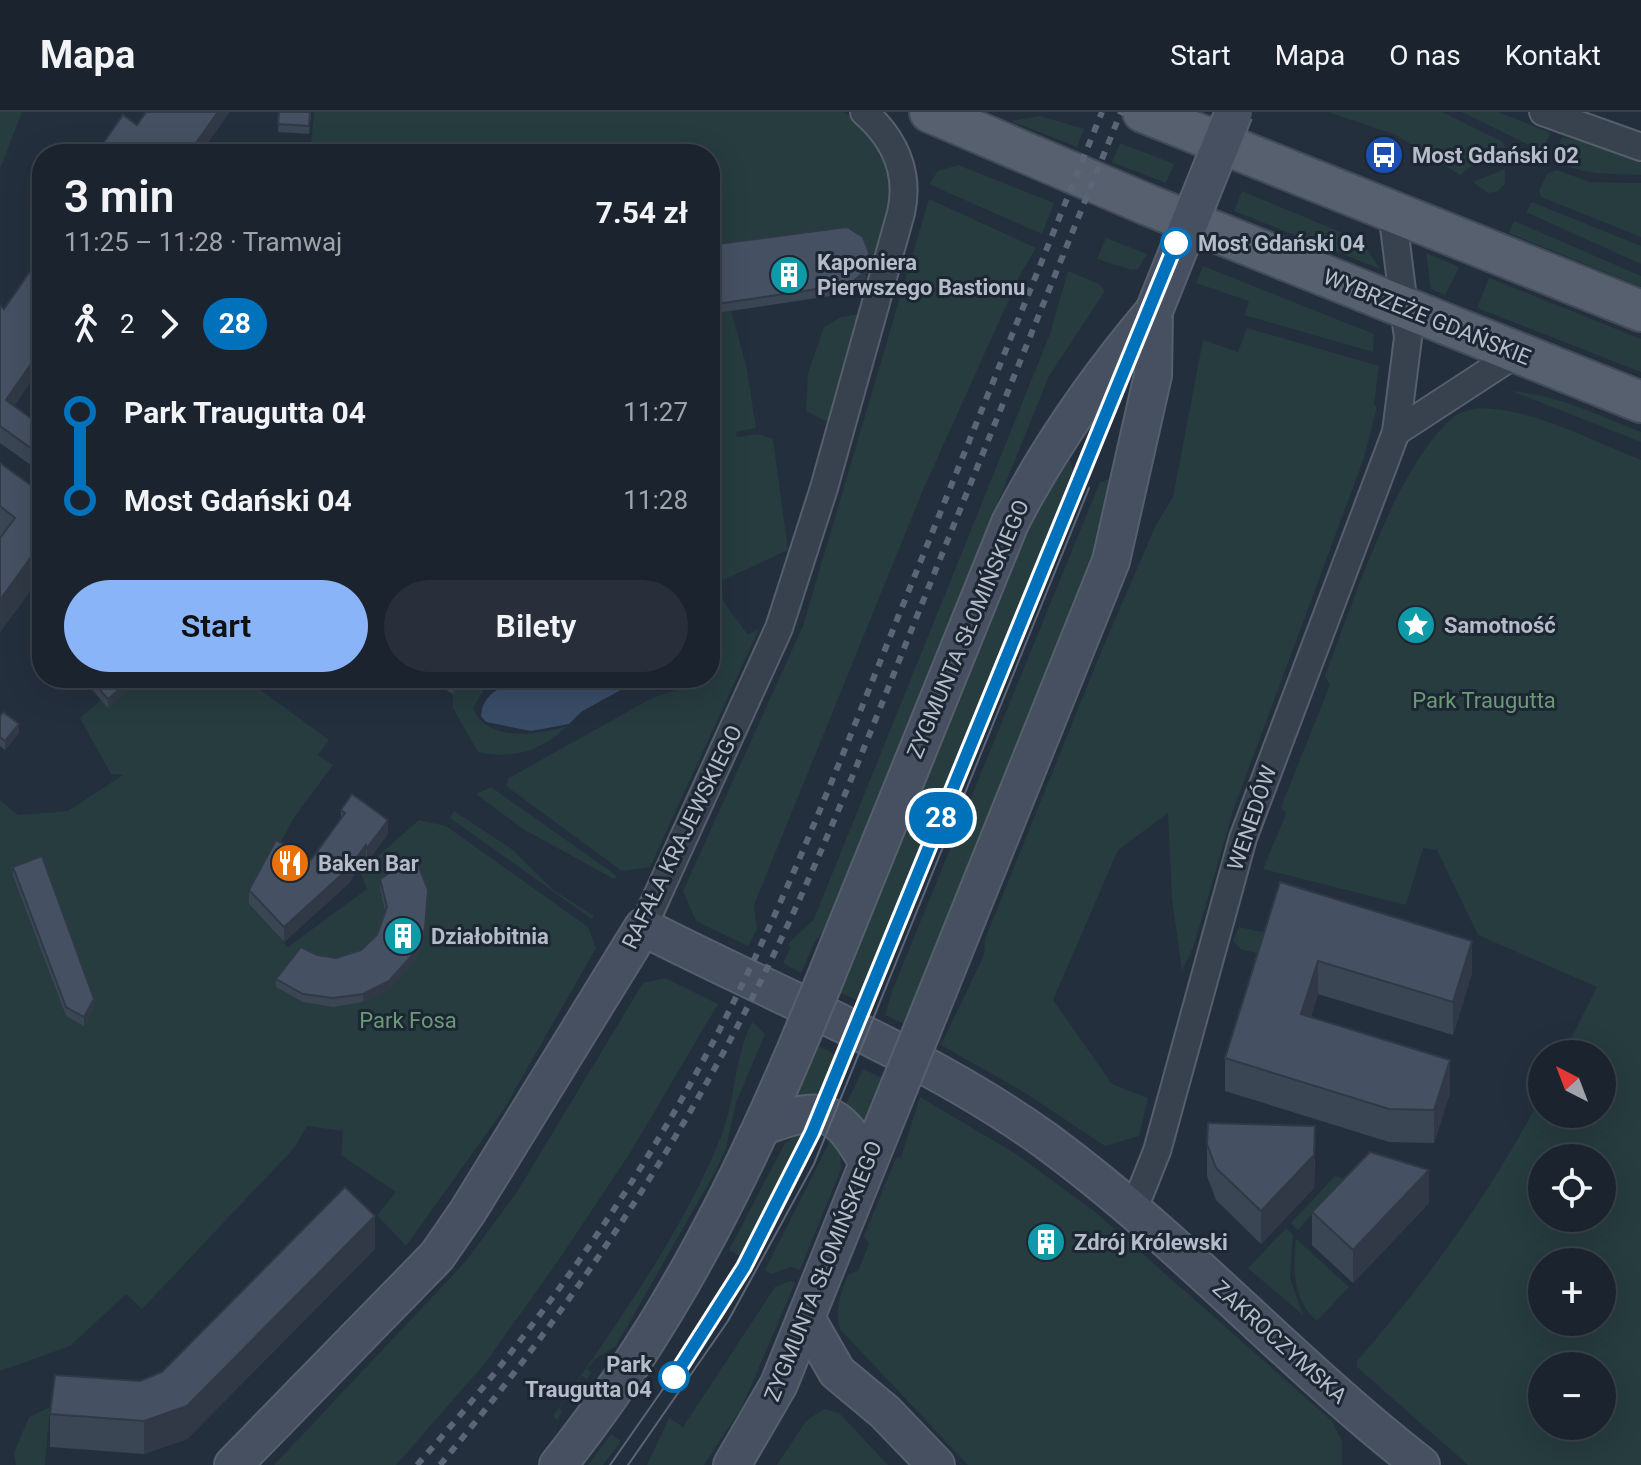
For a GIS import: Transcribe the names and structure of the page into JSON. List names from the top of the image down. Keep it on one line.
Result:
{"streets":{"main road":["WYBRZEŻE GDAŃSKIE","ZYGMUNTA SŁOMIŃSKIEGO","RAFAŁA KRAJEWSKIEGO","ZAKROCZYMSKA"],"street":["WENEDÓW"]},"crossings":[["WYBRZEŻE GDAŃSKIE","WENEDÓW"],["WENEDÓW","ZAKROCZYMSKA"],["RAFAŁA KRAJEWSKIEGO","ZAKROCZYMSKA"]],"parks":["Park Traugutta","Park Fosa"],"places":{"bus stop":["Most Gdański 02"],"other":["Most Gdański 04","Park Traugutta 04"],"building":["Kaponiera Pierwszego Bastionu","Działobitnia","Zdrój Królewski"],"place":["Samotność"],"restaurant":["Baken Bar"]},"lines":["tram line 28"],"north":"top left","page":{"header":"Mapa","nav":["Start","Mapa","O nas","Kontakt"],"on_map":"28","heading":["3 min","11:25 – 11:28 · Tramwaj","7.54 zł"],"legs":["2","28"],"list":[{"name":"Park Traugutta 04","value":"11:27"},{"name":"Most Gdański 04","value":"11:28"}],"buttons":["Start","Bilety"],"map_buttons":["+","−"]}}
